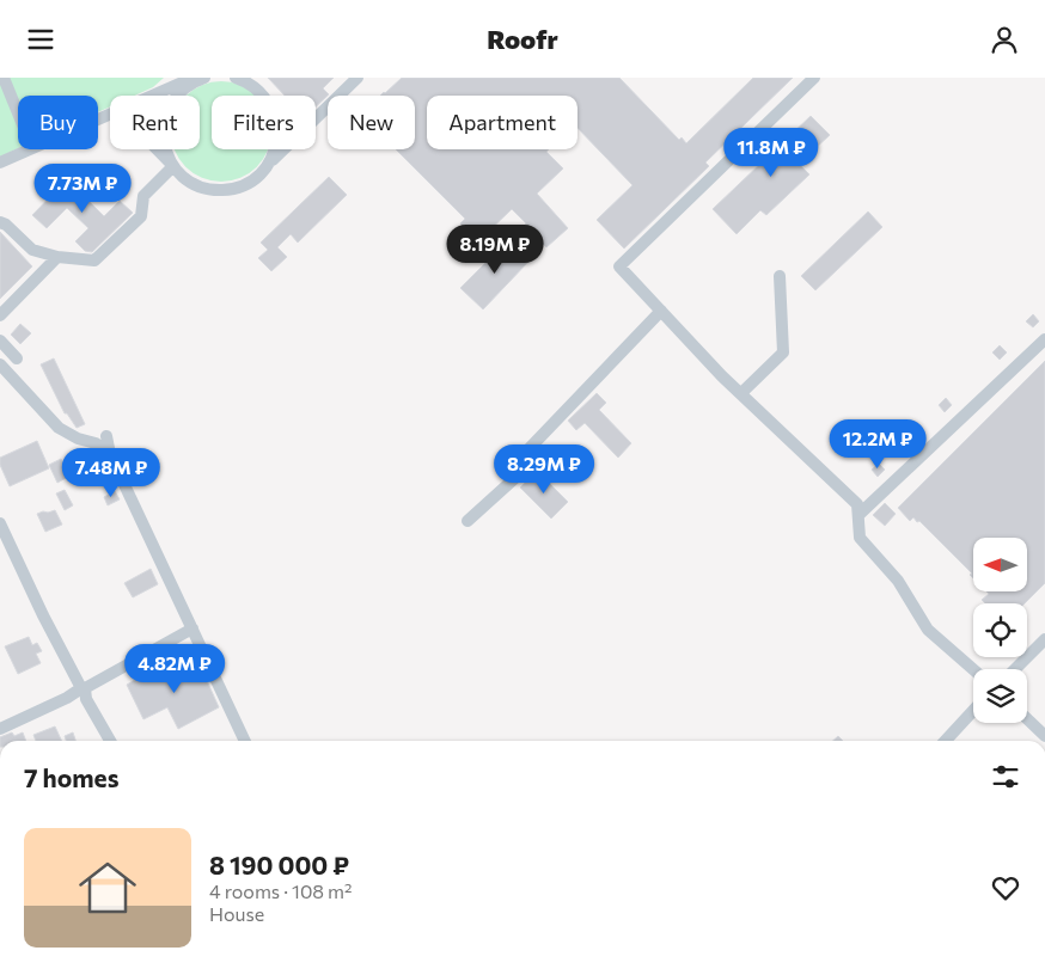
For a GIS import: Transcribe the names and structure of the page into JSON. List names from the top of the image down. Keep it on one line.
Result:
{"north":"left","page":{"header":"Roofr","chip":["Buy","Rent","Filters","New","Apartment"],"price":["11.8M ₽","7.73M ₽","8.19M ₽","12.2M ₽","8.29M ₽","7.48M ₽","4.82M ₽"],"heading":"7 homes","list":[{"name":"8 190 000 ₽","note":"4 rooms · 108 m² · House"}]}}
